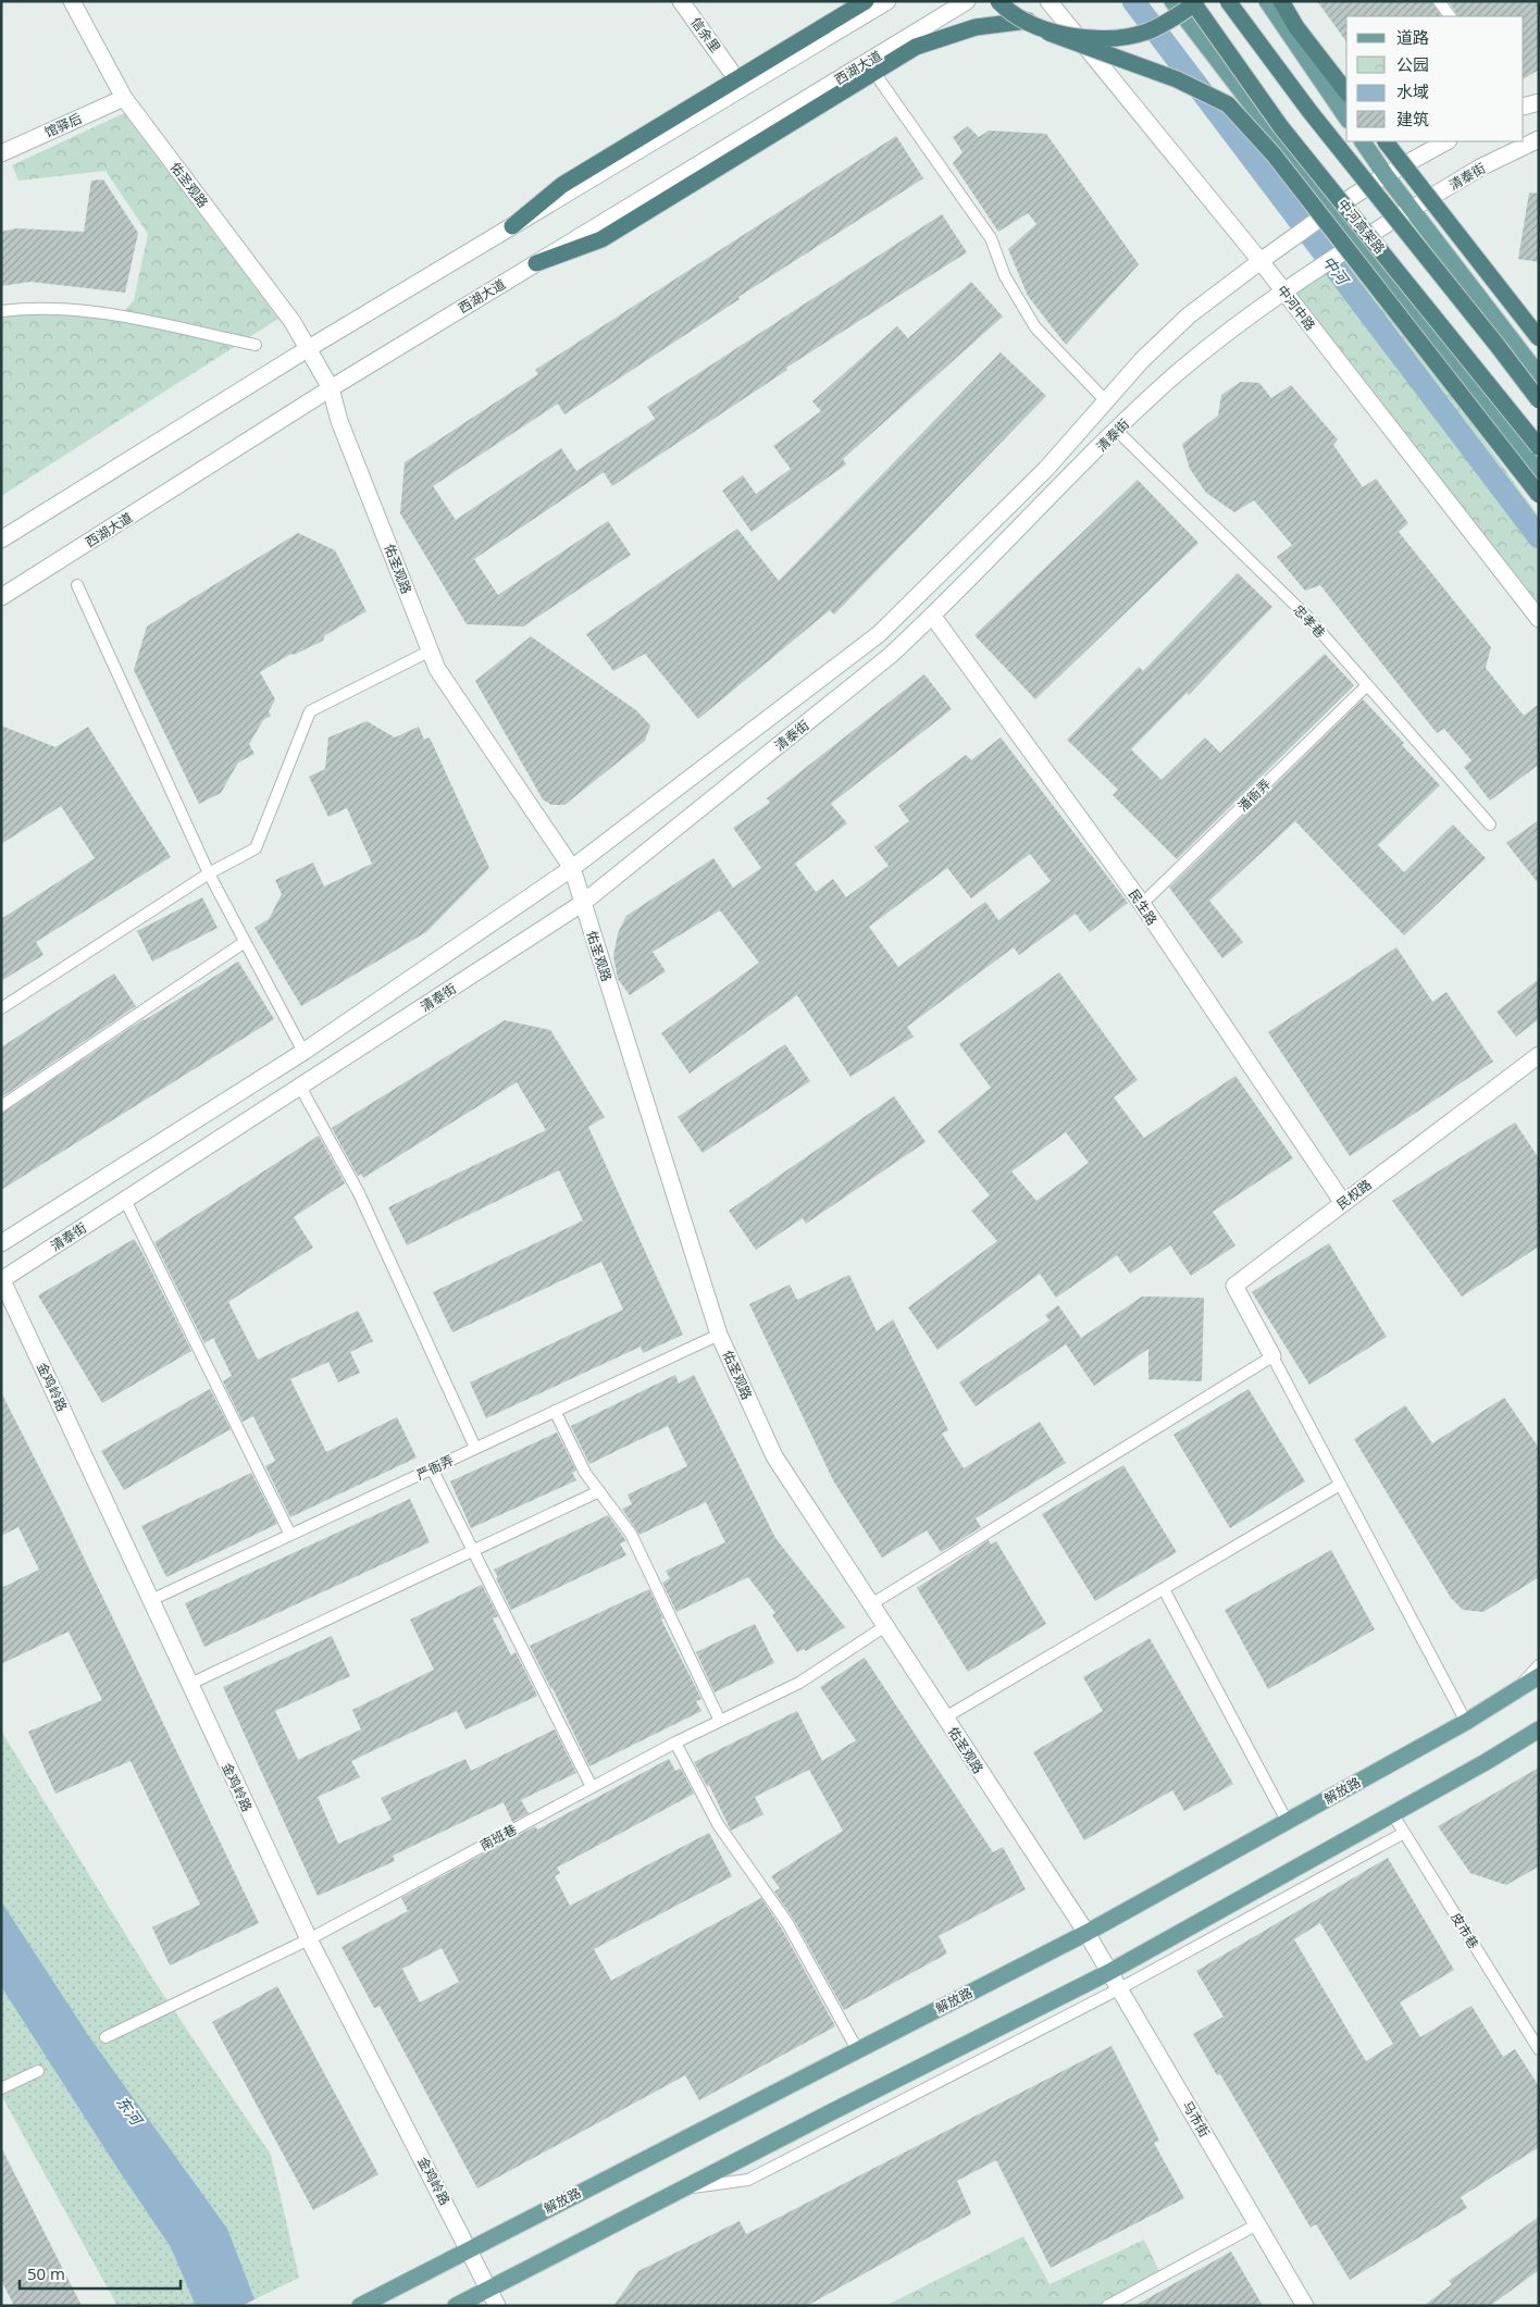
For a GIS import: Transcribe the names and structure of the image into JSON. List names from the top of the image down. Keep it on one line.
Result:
{"streets":{"highway":["中河高架路"],"main road":["解放路"],"street":["信余里","西湖大道","馆驿后","清泰街","佑圣观路","中河中路","民生路","民权路","金鸡岭路","马市街"],"lane":["忠孝巷","潘衙弄","严衙弄","南班巷","皮市巷"]},"crossings":[["西湖大道","佑圣观路"],["馆驿后","佑圣观路"],["清泰街","佑圣观路"],["清泰街","中河中路"],["清泰街","忠孝巷"],["清泰街","民生路"],["清泰街","金鸡岭路"],["佑圣观路","严衙弄"],["佑圣观路","解放路"],["佑圣观路","南班巷"],["佑圣观路","马市街"],["忠孝巷","潘衙弄"],["潘衙弄","民生路"],["民生路","民权路"],["金鸡岭路","严衙弄"],["金鸡岭路","解放路"],["金鸡岭路","南班巷"],["解放路","马市街"]],"water":["中河","东河"],"legend":["道路","公园","水域","建筑"],"scale_bar":"50 m"}
